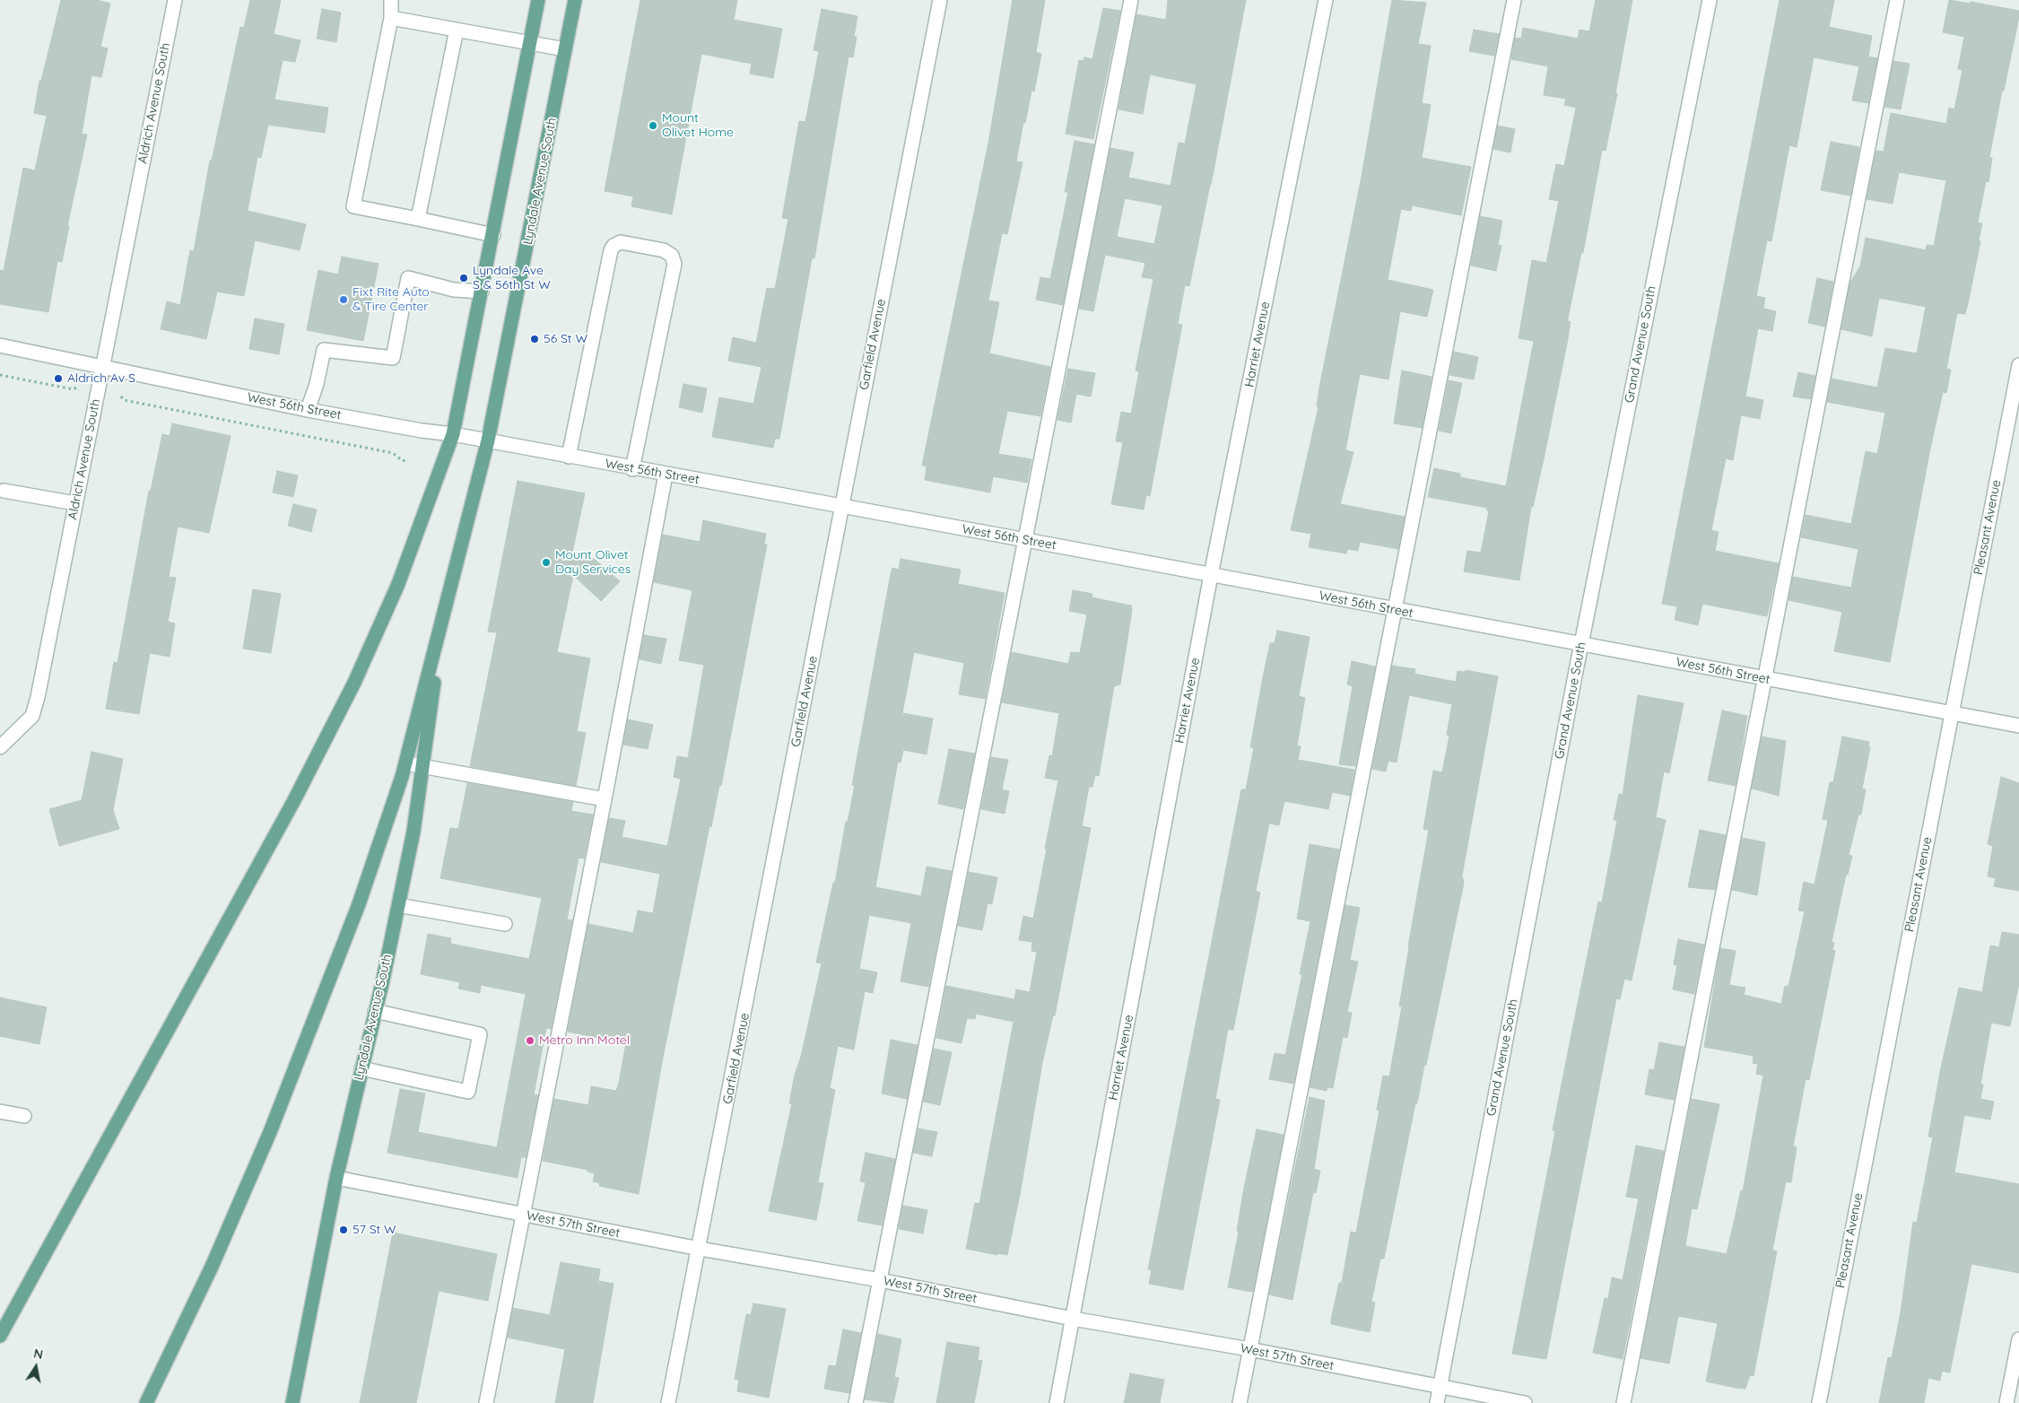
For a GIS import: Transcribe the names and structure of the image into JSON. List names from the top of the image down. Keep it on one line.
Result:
{"streets":{"main road":["Lyndale Avenue South"],"street":["Aldrich Avenue South","Garfield Avenue","Harriet Avenue","Grand Avenue South","West 56th Street","Pleasant Avenue","West 57th Street"]},"crossings":[["Aldrich Avenue South","West 56th Street"],["Lyndale Avenue South","West 56th Street"],["Lyndale Avenue South","West 57th Street"],["Garfield Avenue","West 56th Street"],["Garfield Avenue","West 57th Street"],["Harriet Avenue","West 56th Street"],["Harriet Avenue","West 57th Street"],["Grand Avenue South","West 56th Street"],["Grand Avenue South","West 57th Street"],["West 56th Street","Pleasant Avenue"]],"places":["Mount Olivet Home","Lyndale Ave S & 56th St W","Fixt Rite Auto & Tire Center","56 St W","Aldrich Av S","Mount Olivet Day Services","Metro Inn Motel","57 St W"],"north":"top"}
